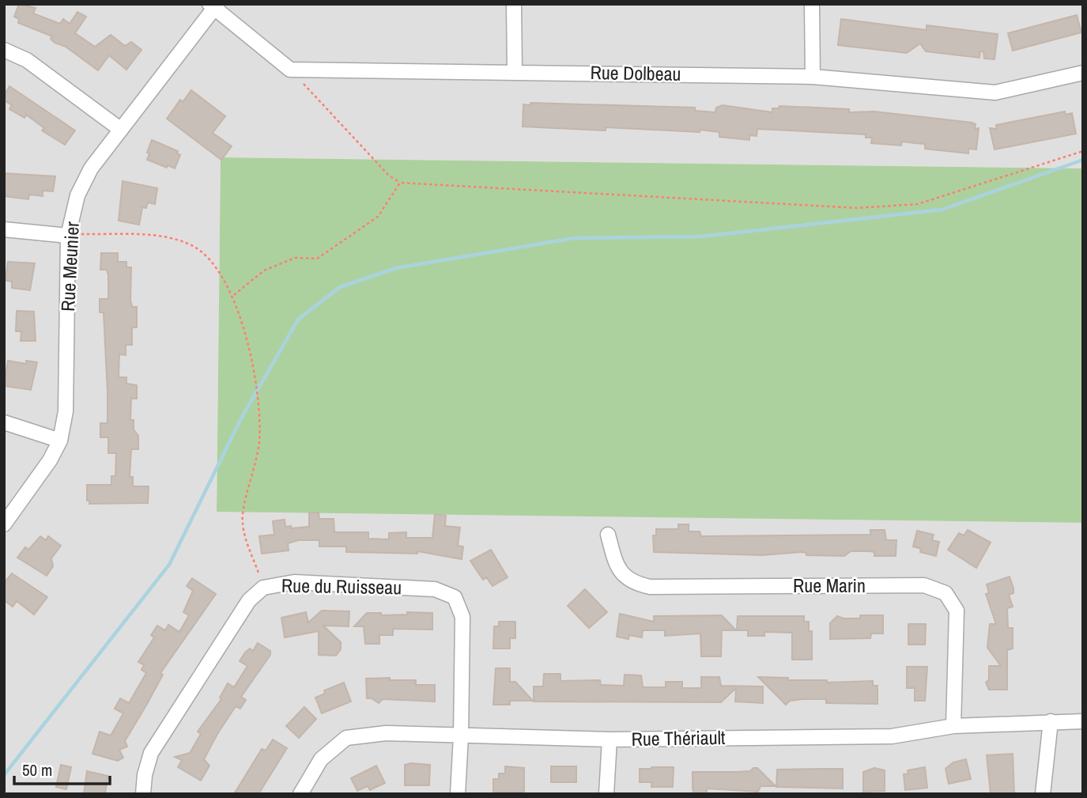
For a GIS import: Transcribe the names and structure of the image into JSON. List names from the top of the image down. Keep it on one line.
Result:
{"streets":{"street":["Rue Dolbeau","Rue Meunier","Rue Marin","Rue du Ruisseau","Rue Thériault"]},"crossings":[["Rue Marin","Rue Thériault"],["Rue du Ruisseau","Rue Thériault"]],"scale_bar":"50 m"}
